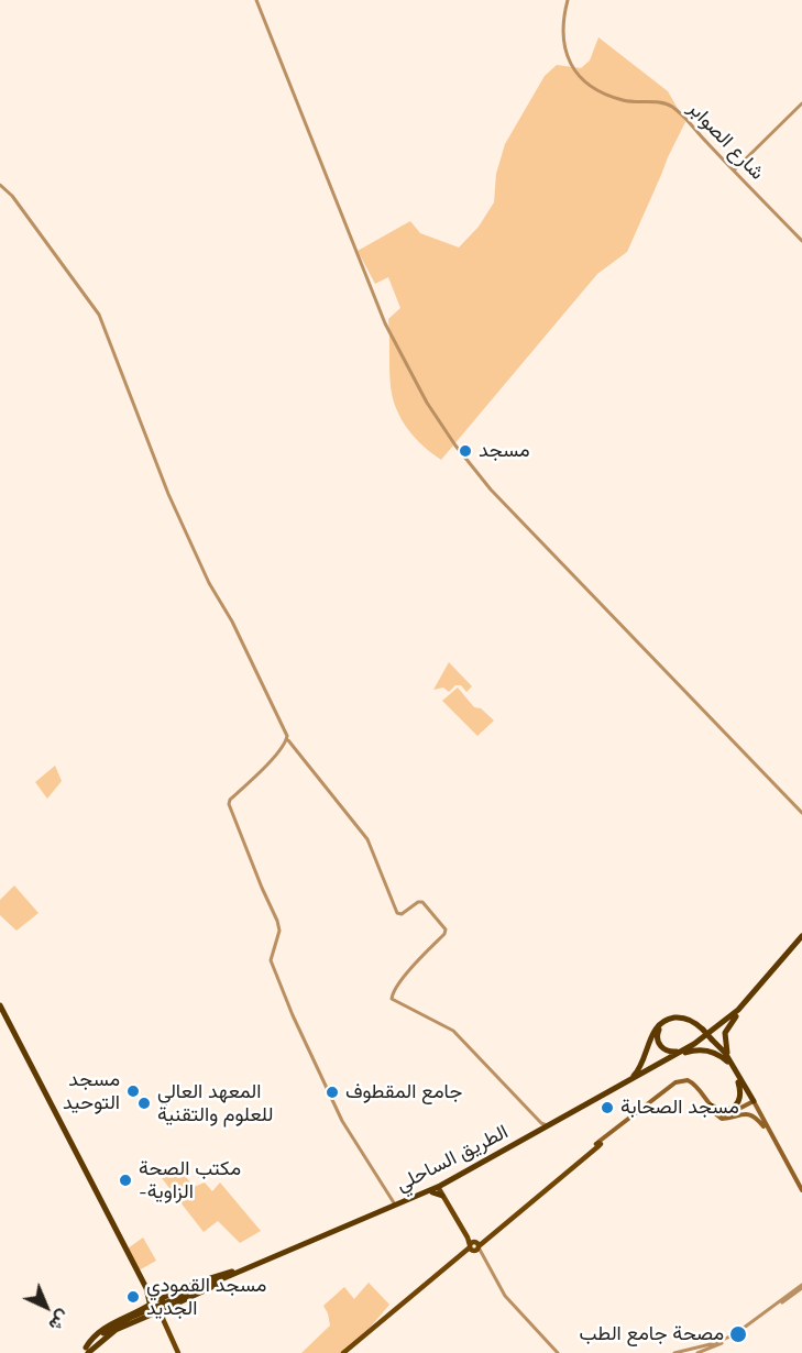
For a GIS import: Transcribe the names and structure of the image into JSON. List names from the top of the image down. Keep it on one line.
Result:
{"streets":{"highway":["الطريق الساحلي"],"street":["شارع الصوابر"]},"places":["مسجد","مسجد التوحيد","جامع المقطوف","المعهد العالي للعلوم والتقنية","مسجد الصحابة","مكتب الصحة -الزاوية","مسجد القمودي الجديد","مصحة جامع الطب"],"north":"bottom right"}
